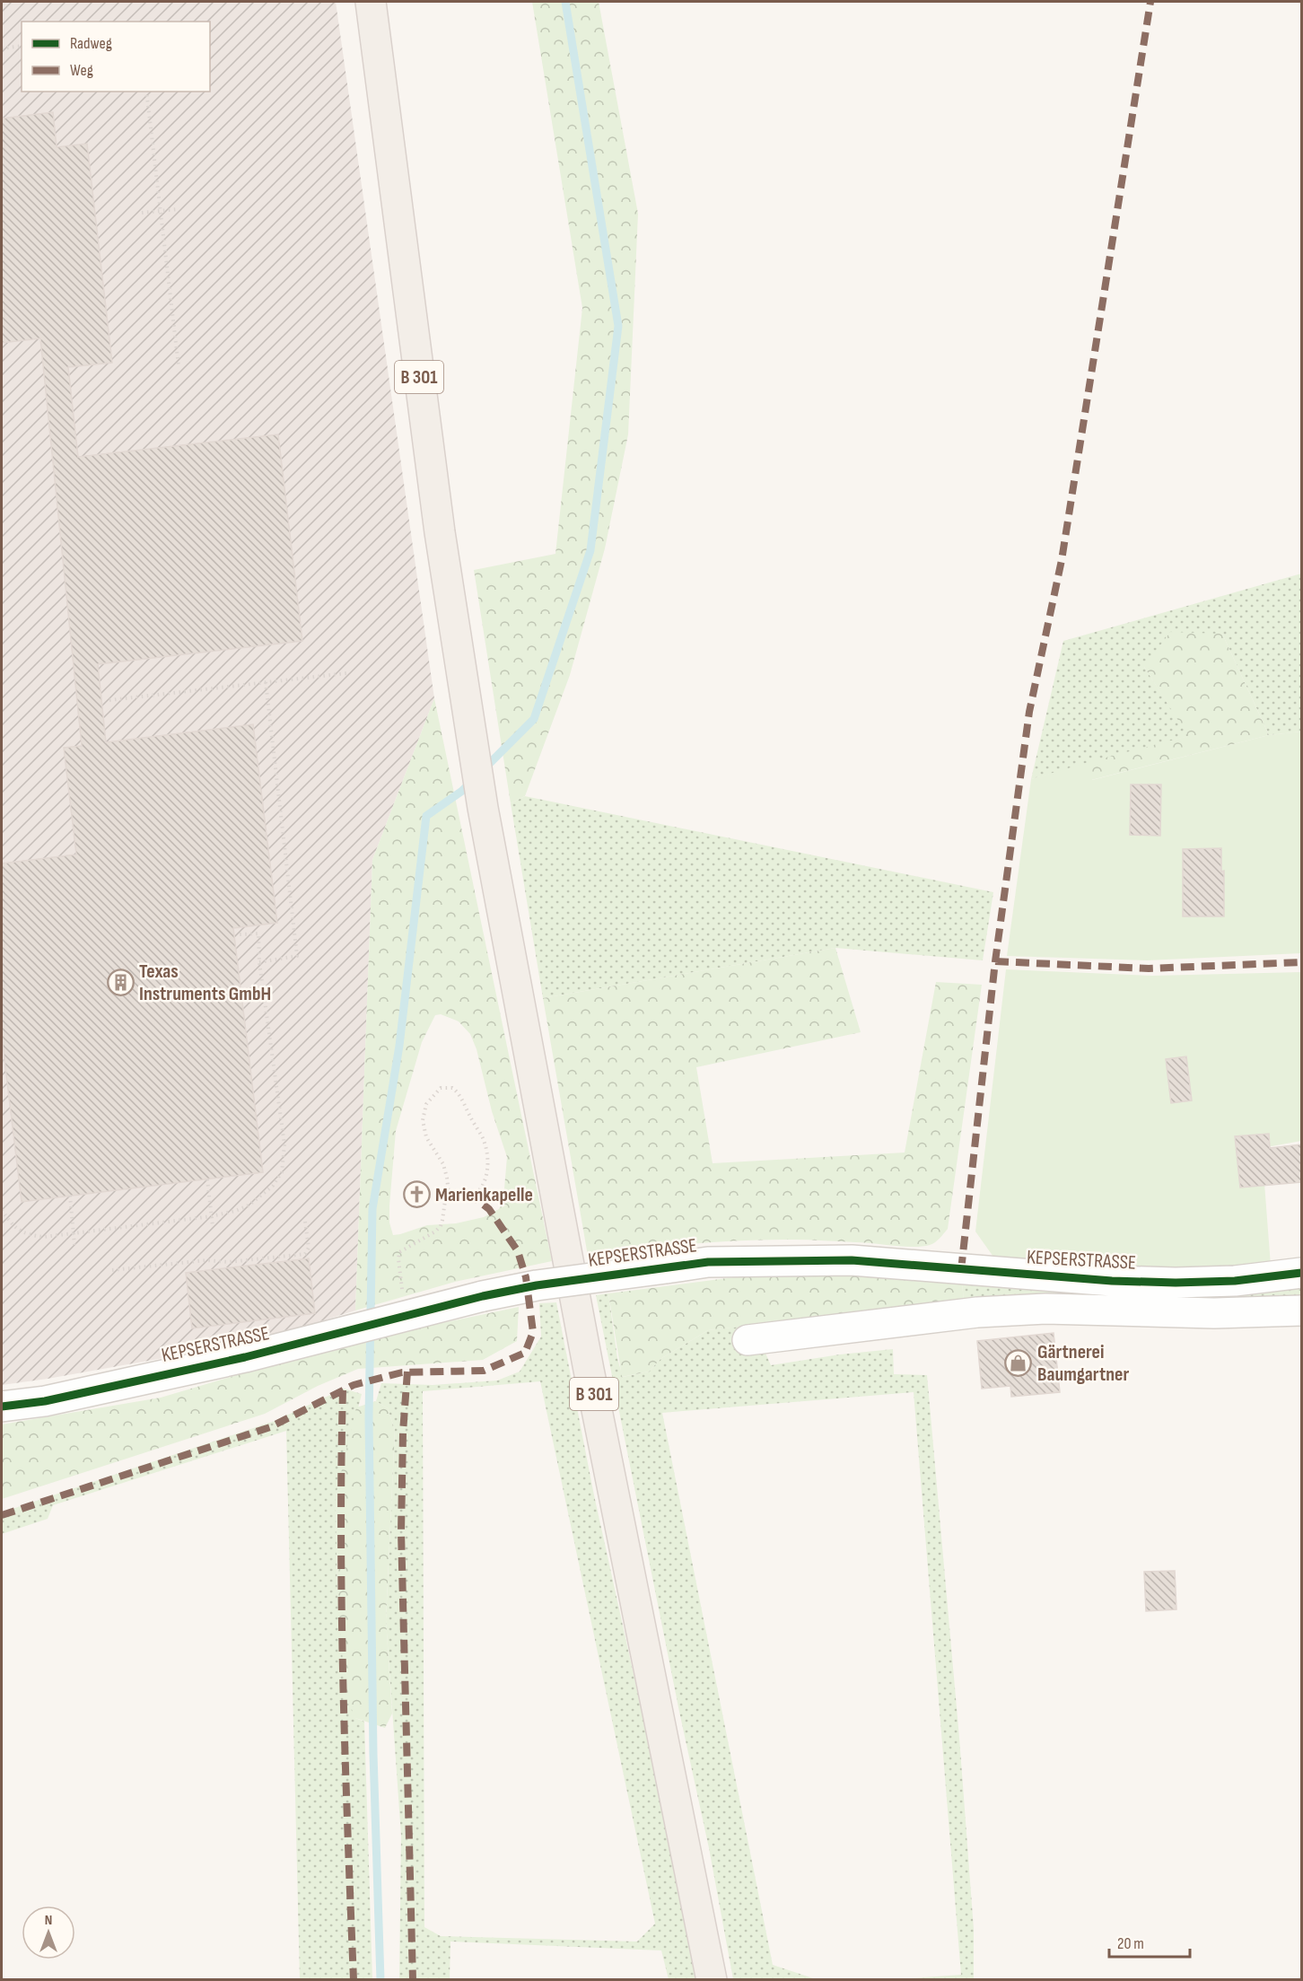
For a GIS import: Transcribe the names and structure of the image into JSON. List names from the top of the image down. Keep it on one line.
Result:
{"streets":{"main road":["B 301"],"street":["KEPSERSTRASSE"]},"places":{"building":["Texas Instruments GmbH"],"church":["Marienkapelle"],"shop":["Gärtnerei Baumgartner"]},"legend":["Radweg","Weg"],"scale_bar":"20 m","north":"top"}
